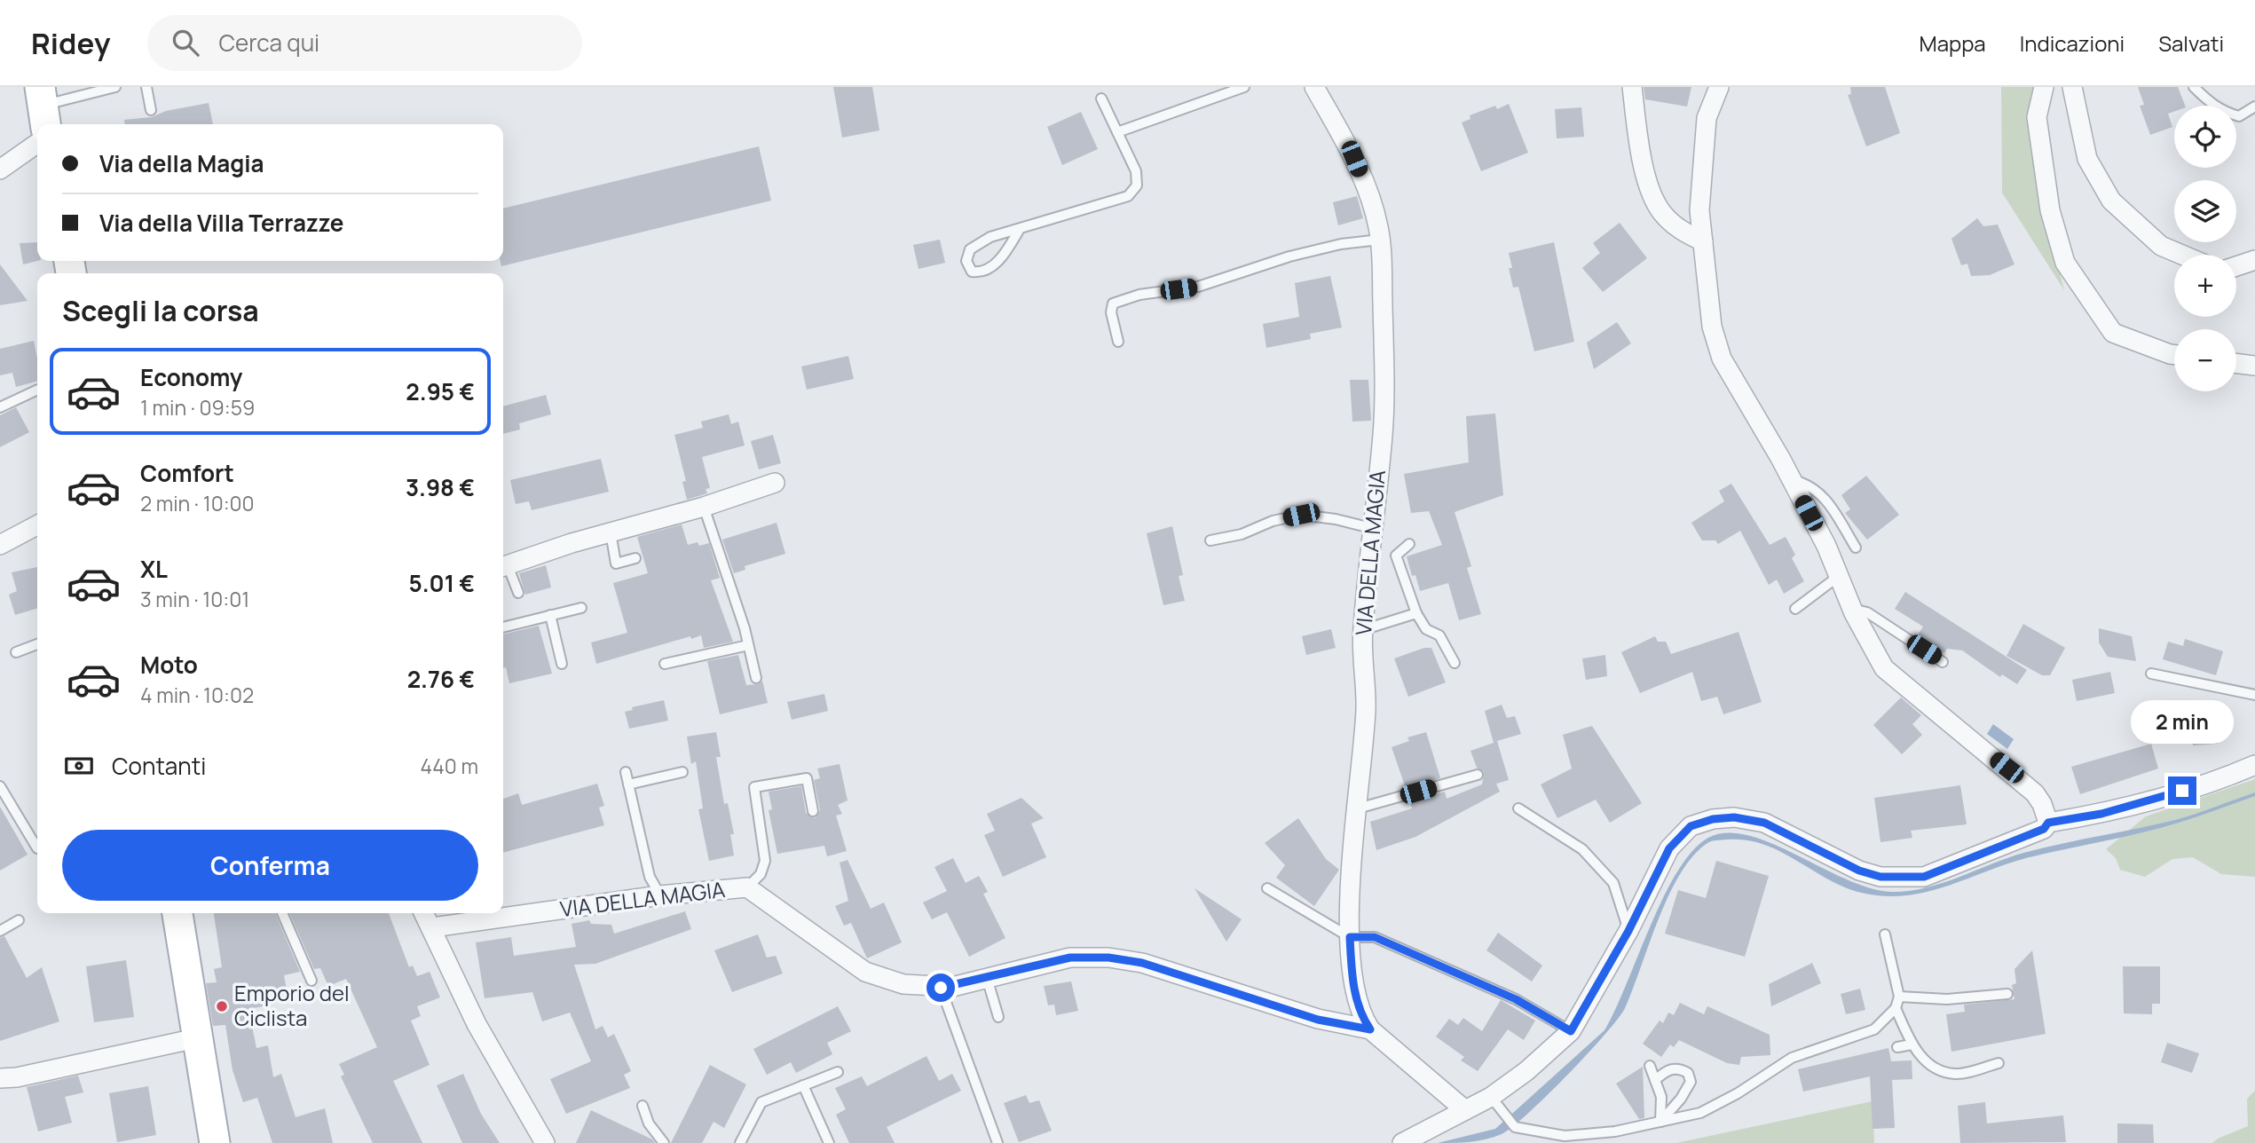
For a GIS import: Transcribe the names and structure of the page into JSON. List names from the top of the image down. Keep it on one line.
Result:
{"streets":{"street":["VIA DELLA MAGIA"]},"places":["Emporio del Ciclista"],"page":{"header":"Ridey","search":"Cerca qui","nav":["Mappa","Indicazioni","Salvati"],"map_buttons":["+","−"],"banner":["Via della Magia","Via della Villa Terrazze"],"heading":"Scegli la corsa","list":[{"name":"Economy","note":"1 min · 09:59","value":"2.95 €"},{"name":"Comfort","note":"2 min · 10:00","value":"3.98 €"},{"name":"XL","note":"3 min · 10:01","value":"5.01 €"},{"name":"Moto","note":"4 min · 10:02","value":"2.76 €"}],"bubble":"2 min","pay":["Contanti","440 m"],"buttons":"Conferma"}}
